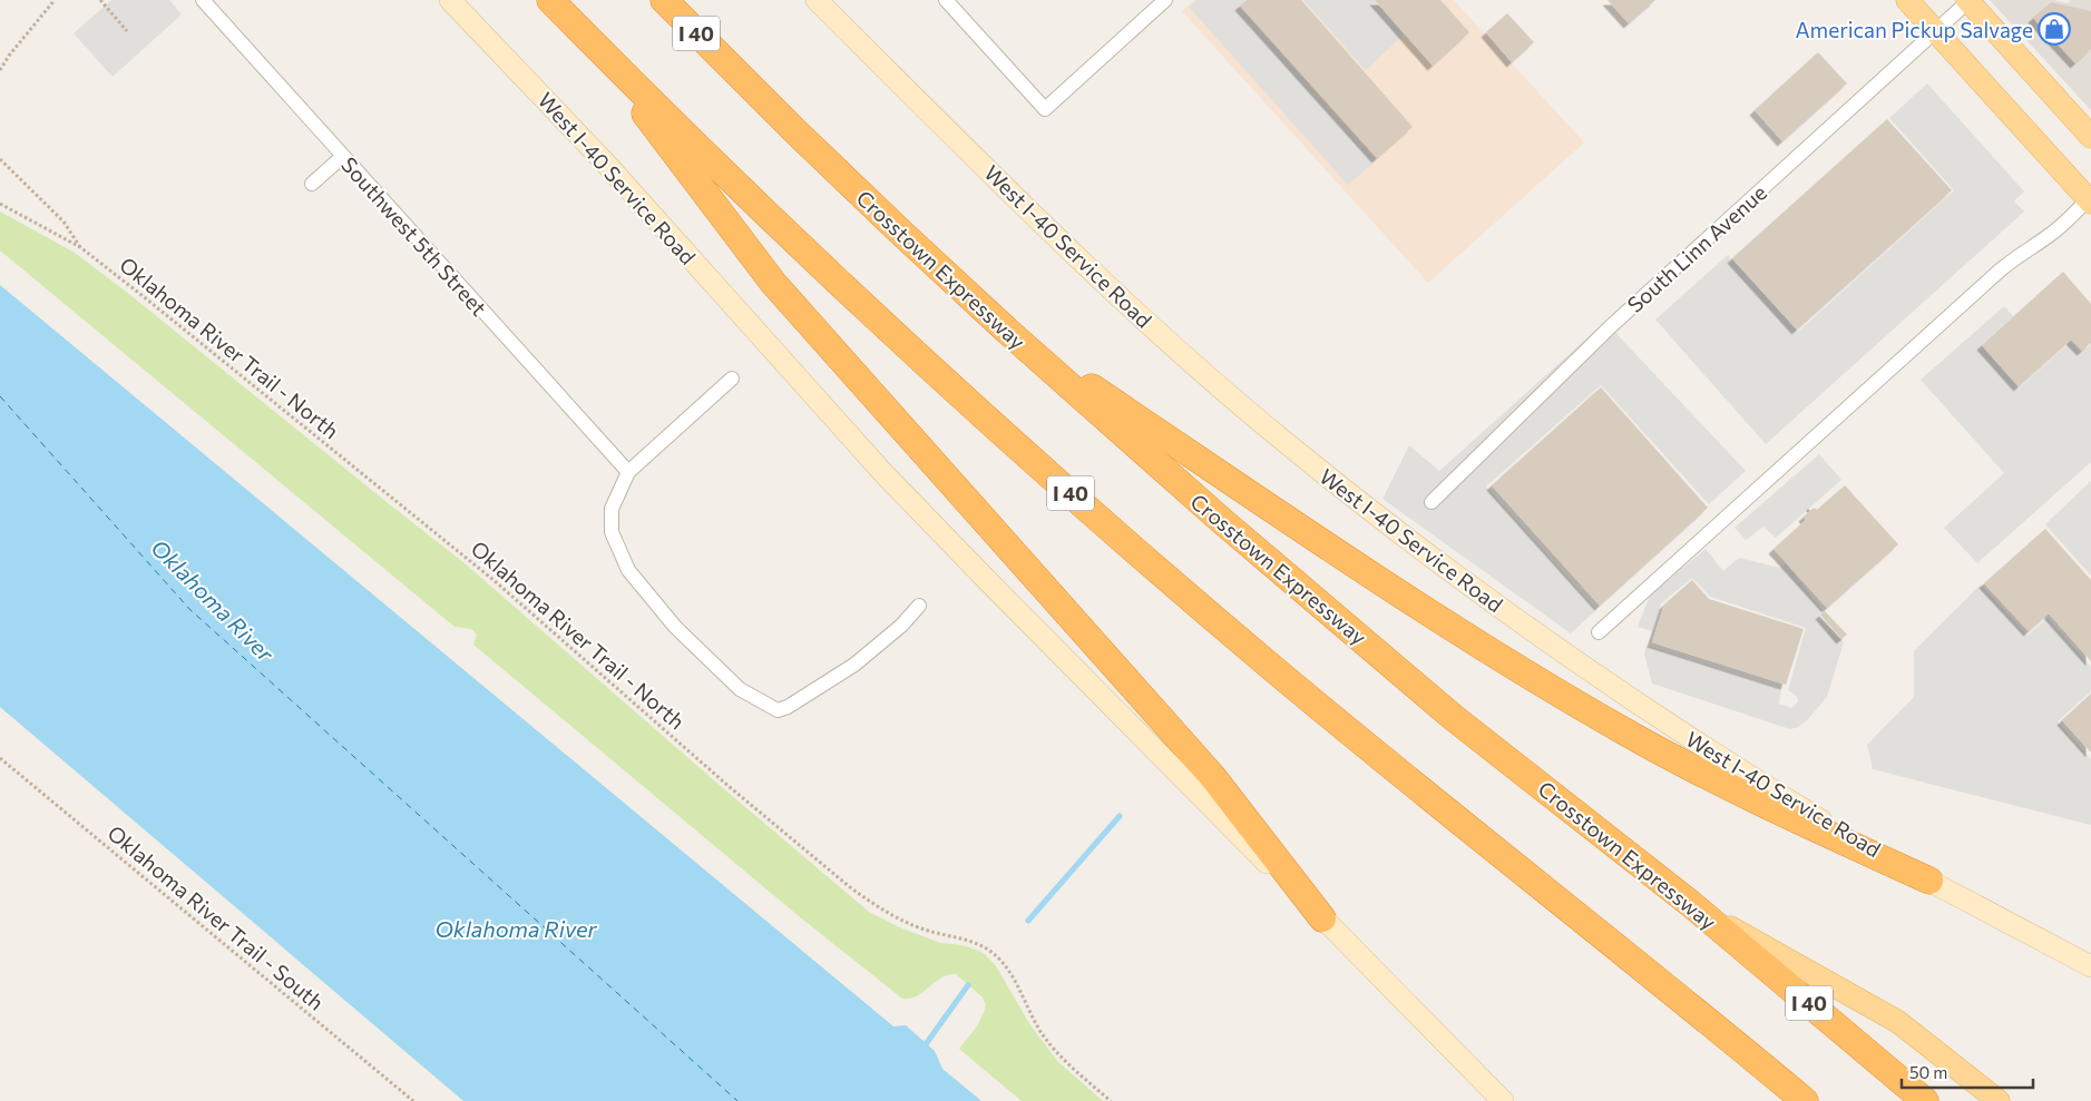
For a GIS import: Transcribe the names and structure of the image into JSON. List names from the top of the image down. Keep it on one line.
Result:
{"streets":{"highway":["I 40","Crosstown Expressway"],"main road":["West I-40 Service Road"],"street":["Southwest 5th Street","South Linn Avenue"],"path":["Oklahoma River Trail - North","Oklahoma River Trail - South"]},"water":["Oklahoma River"],"places":{"shop":["American Pickup Salvage"]},"scale_bar":"50 m"}
